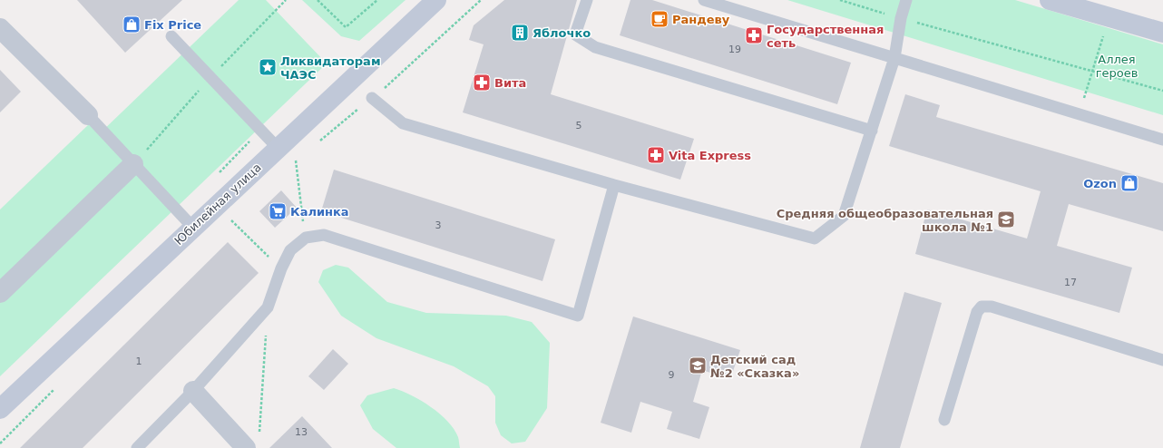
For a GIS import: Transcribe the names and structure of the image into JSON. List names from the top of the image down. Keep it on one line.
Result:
{"streets":{"street":["Юбилейная улица"]},"parks":["Аллея героев"],"places":{"cafe":["Рандеву"],"shop":["Fix Price","Ozon"],"building":["Яблочко"],"pharmacy":["Государственная сеть","Вита","Vita Express"],"place":["Ликвидаторам ЧАЭС"],"supermarket":["Калинка"],"school or university":["Средняя общеобразовательная школа №1","Детский сад №2 «Сказка»"]},"house_numbers":["19","5","3","17","1","9","13"]}
